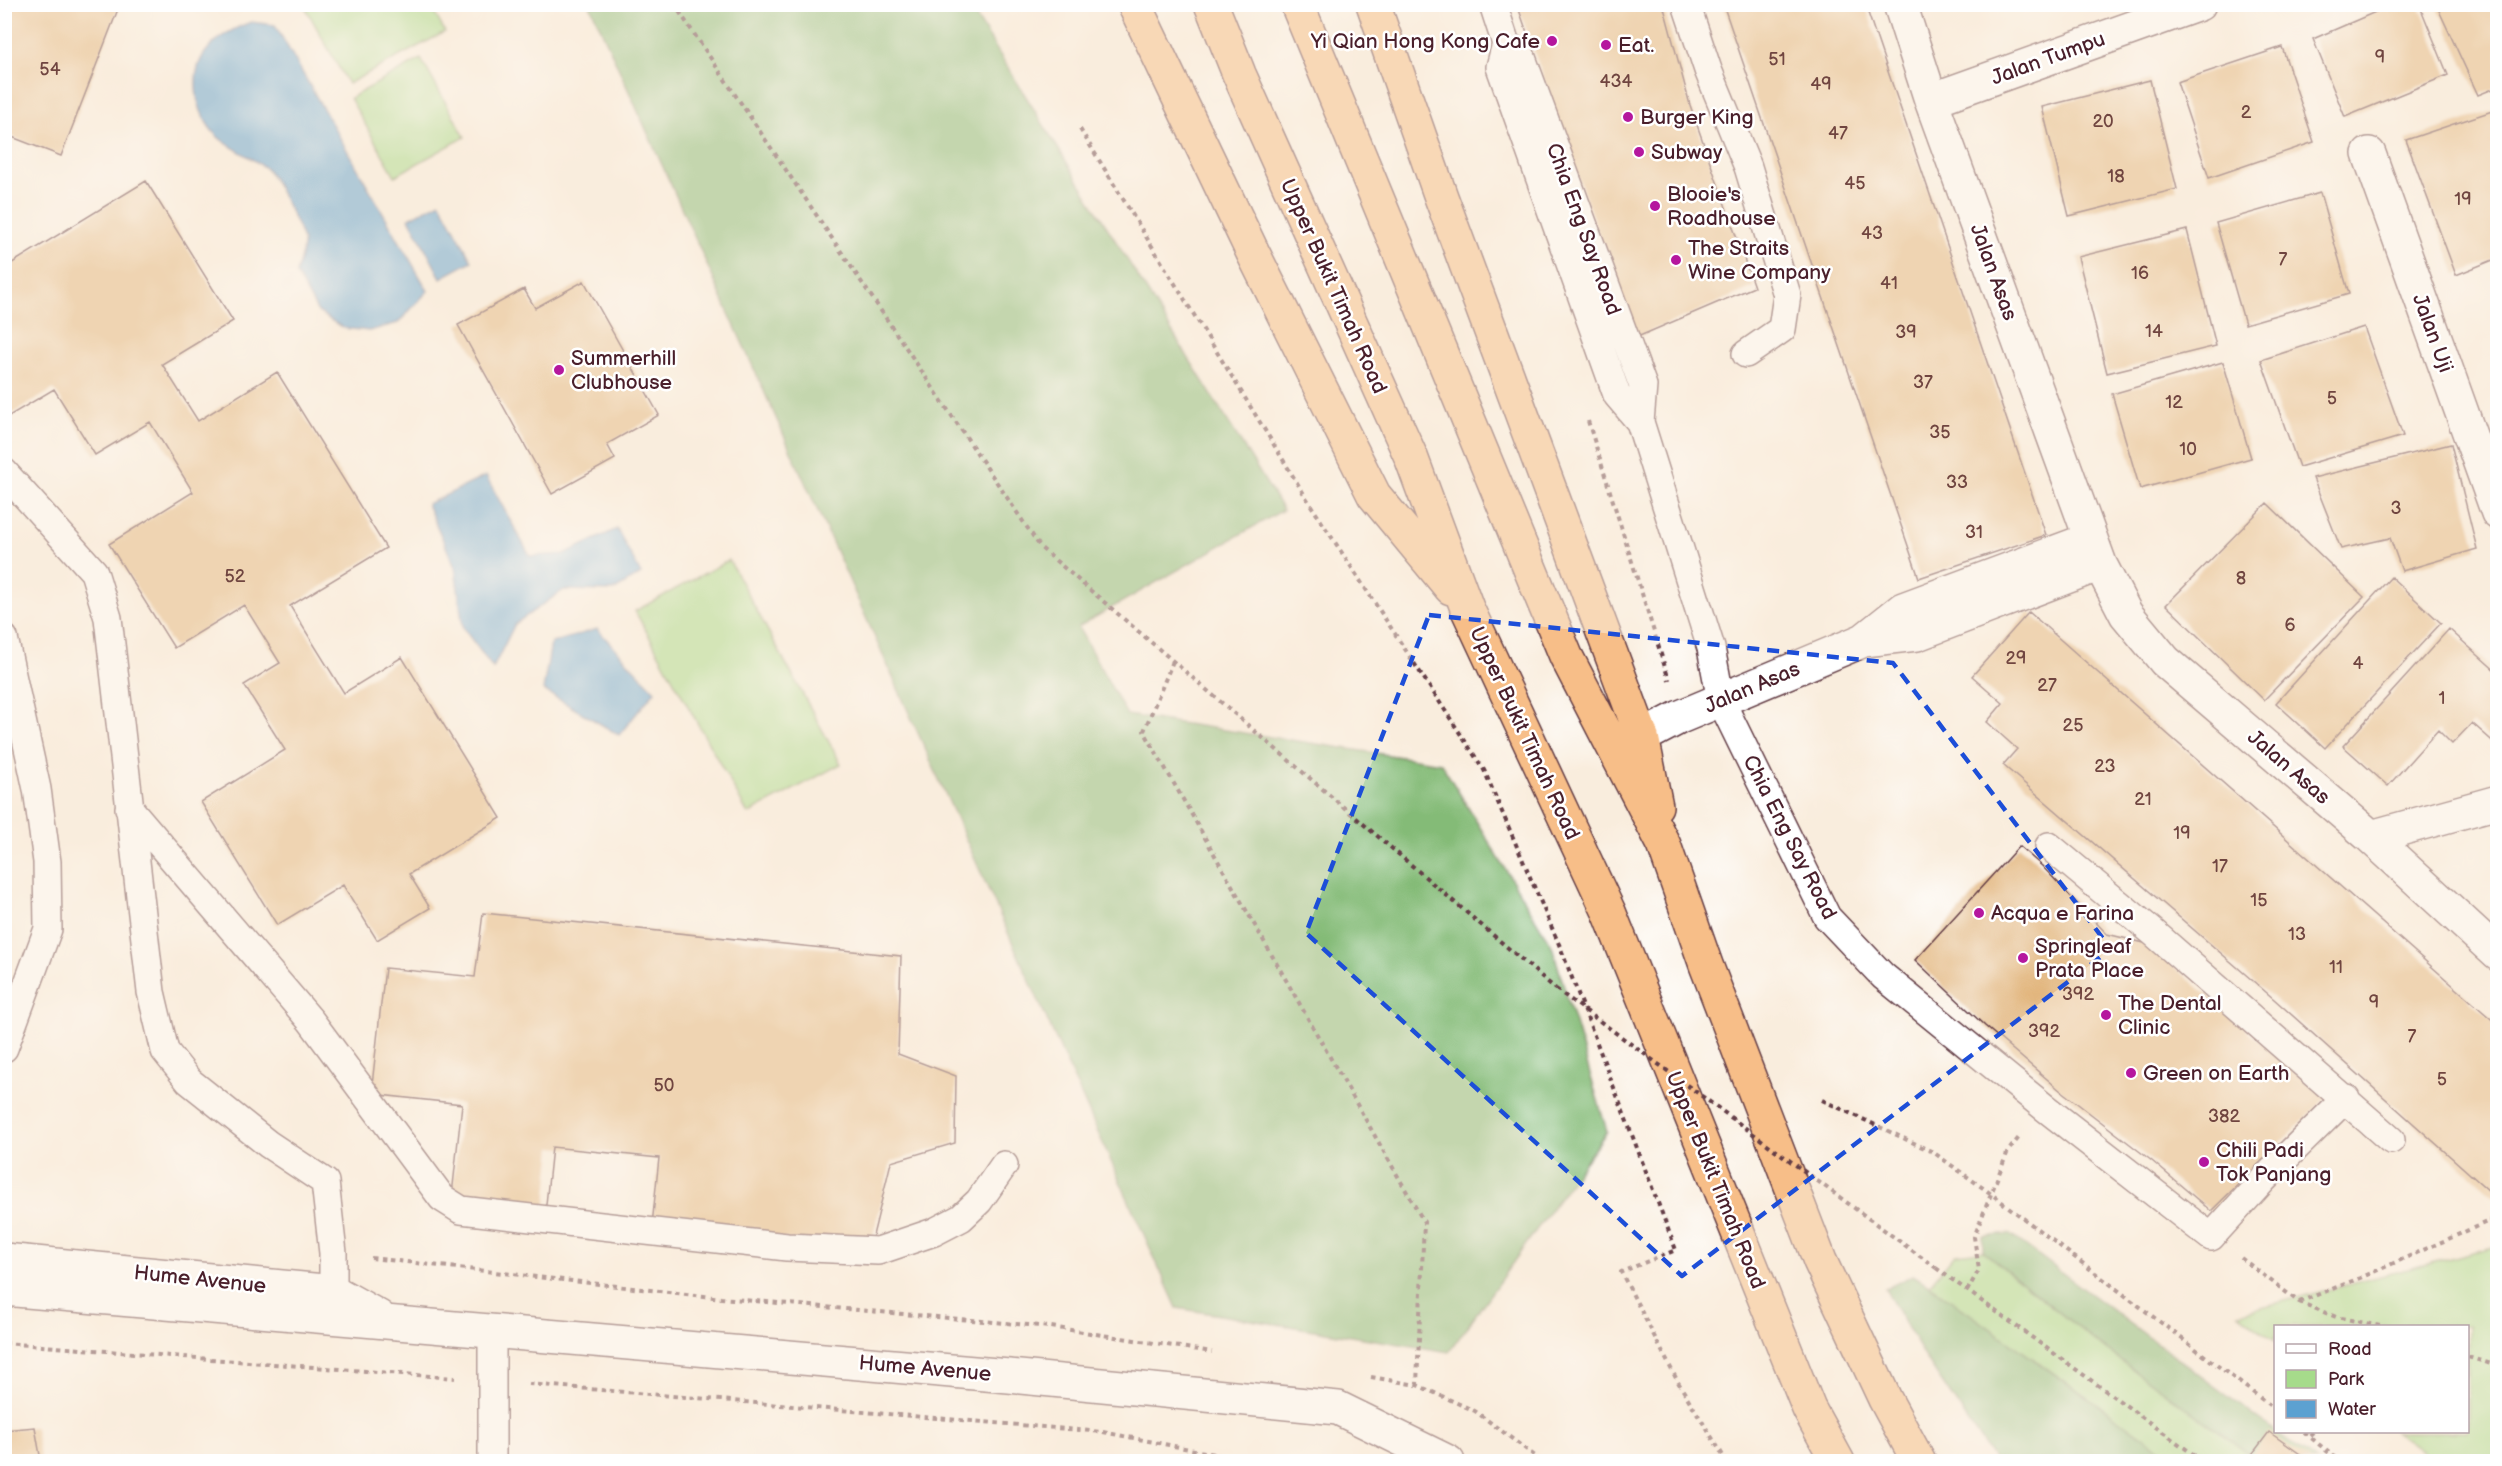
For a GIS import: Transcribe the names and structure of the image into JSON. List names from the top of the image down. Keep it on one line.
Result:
{"streets":{"highway":["Upper Bukit Timah Road"],"street":["Jalan Tumpu","Jalan Asas","Jalan Uji","Hume Avenue"],"lane":["Chia Eng Say Road"]},"crossings":[["Jalan Tumpu","Jalan Asas"],["Chia Eng Say Road","Jalan Asas"]],"places":["Yi Qian Hong Kong Cafe","Eat.","Burger King","Subway","Blooie's Roadhouse","The Straits Wine Company","Summerhill Clubhouse","Acqua e Farina","Springleaf Prata Place","The Dental Clinic","Green on Earth","Chili Padi Tok Panjang"],"house_numbers":["9","51","54","434","49","2","20","47","18","45","19","43","7","16","41","14","39","37","5","12","35","10","33","3","31","52","8","6","29","4","27","1","25","23","21","19","17","15","13","11","392","9","392","7","5","50","382"],"legend":["Road","Park","Water"]}
